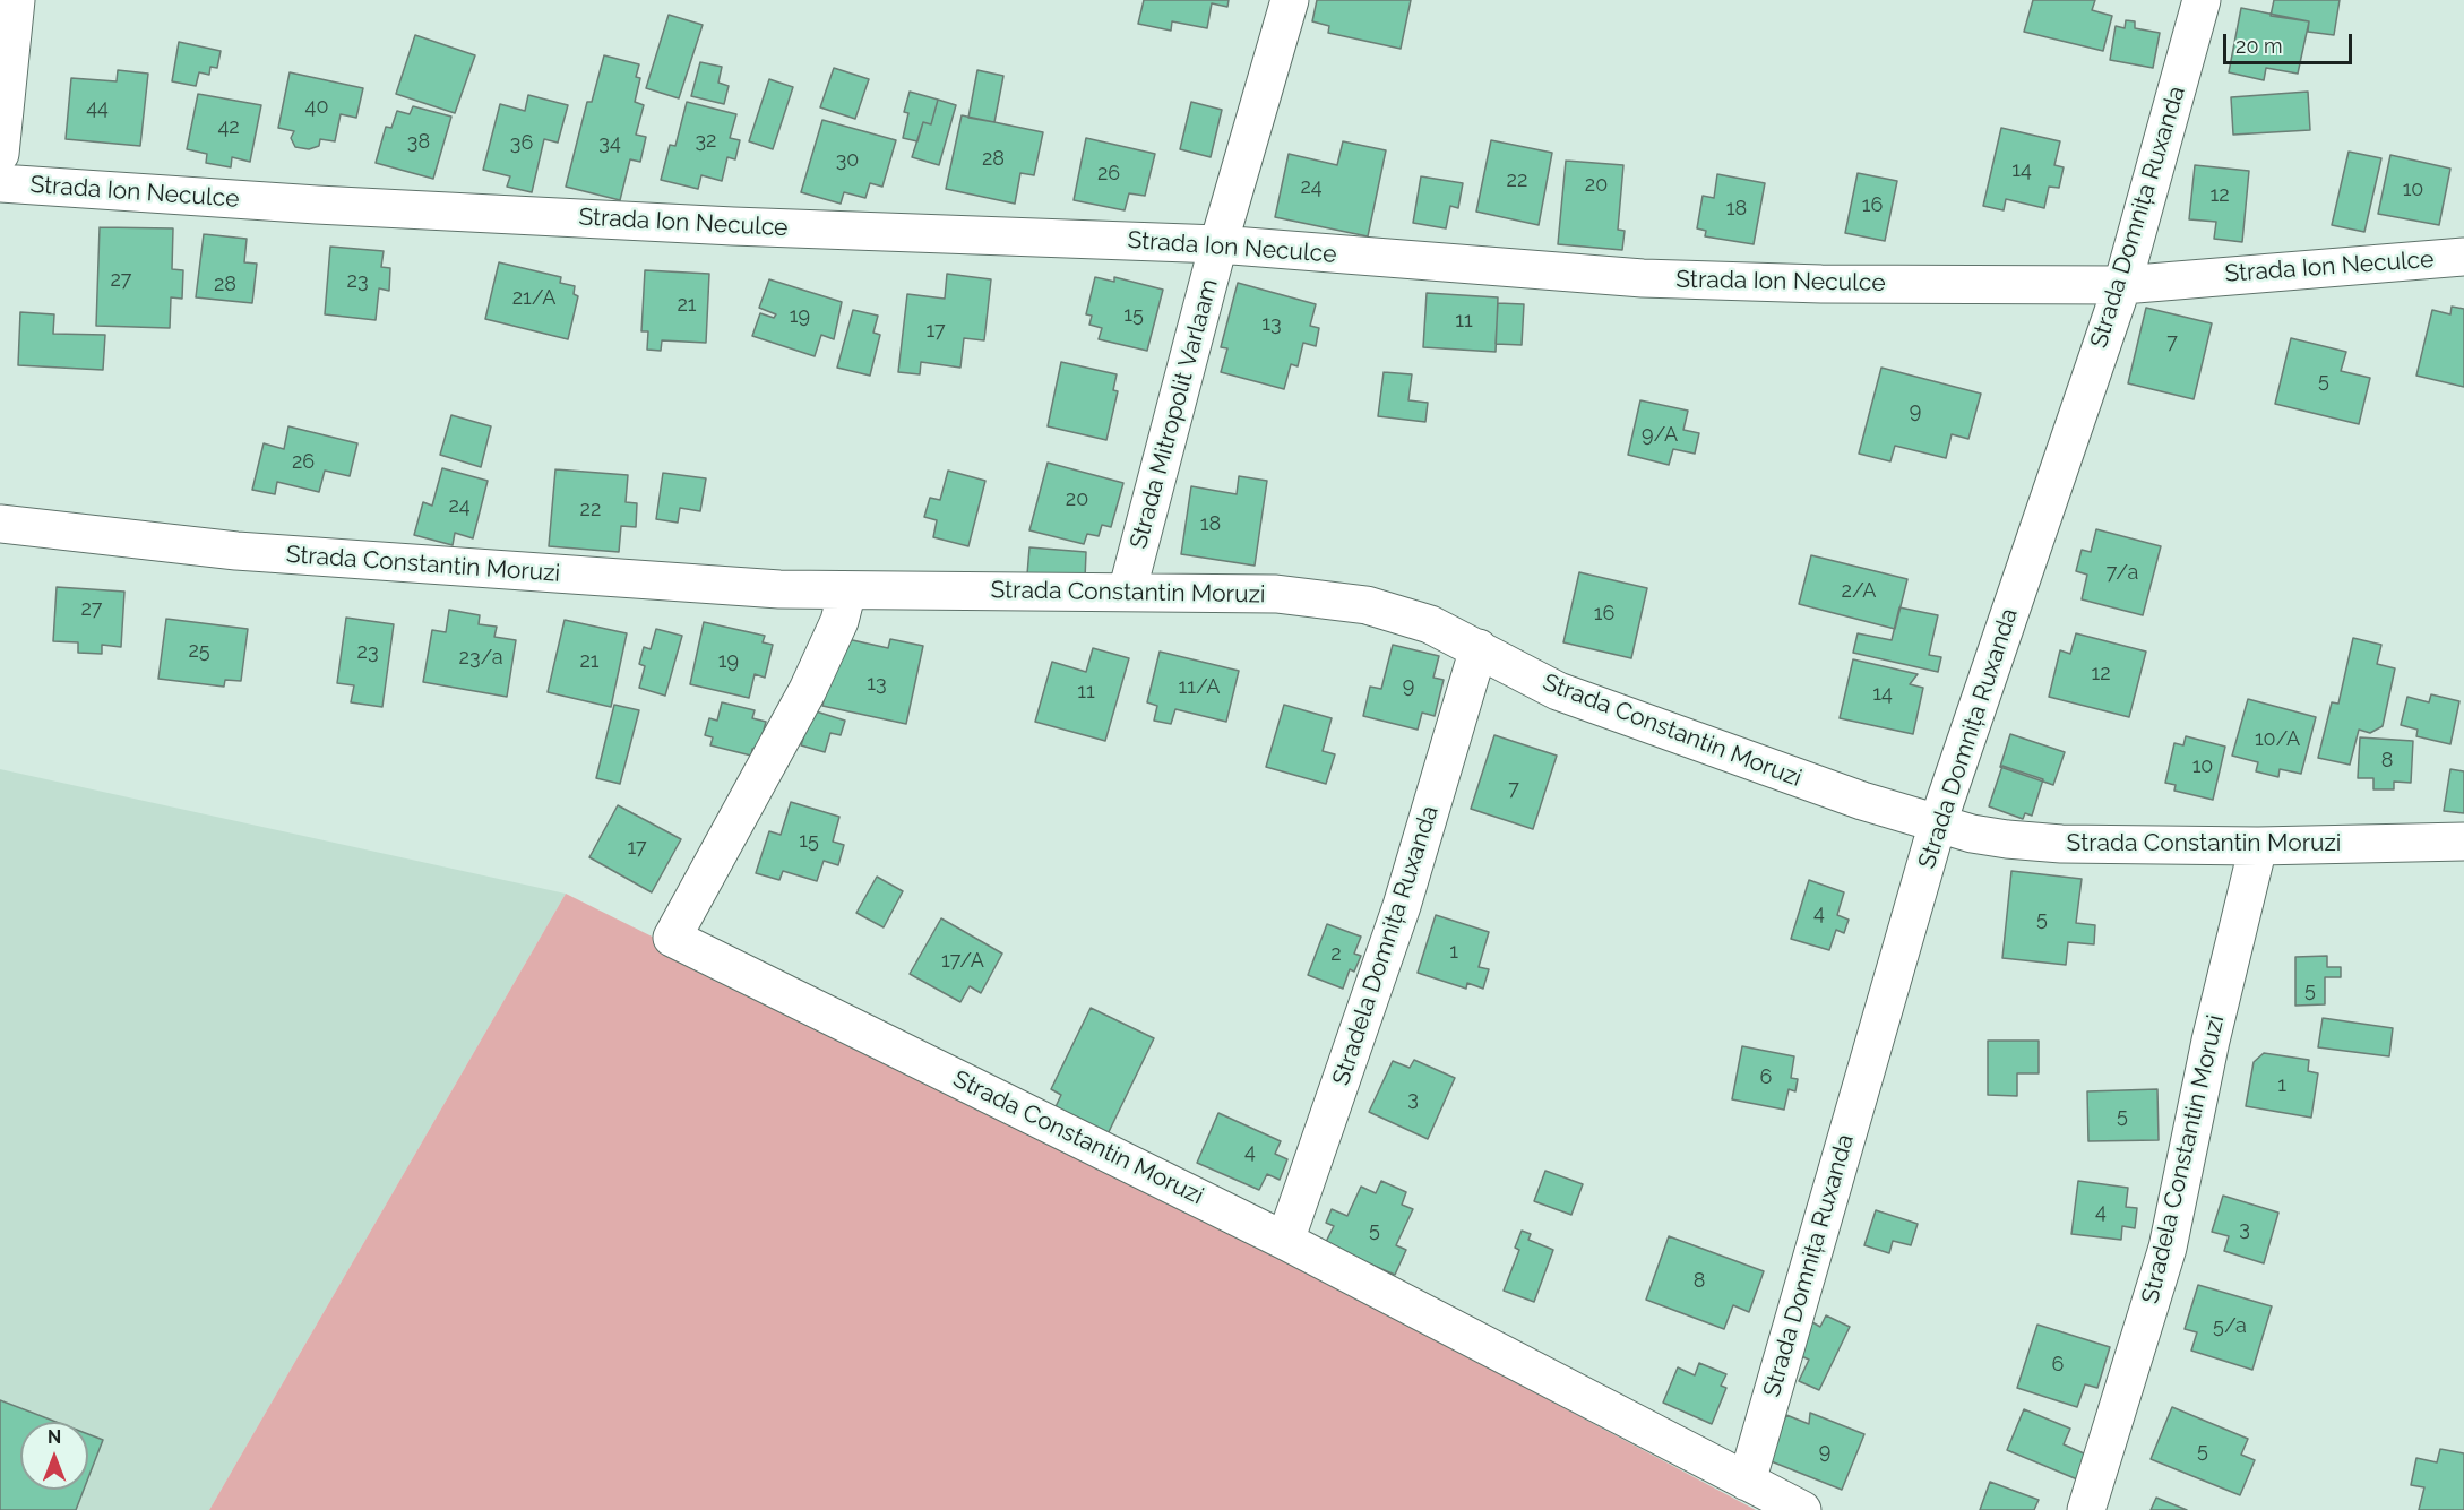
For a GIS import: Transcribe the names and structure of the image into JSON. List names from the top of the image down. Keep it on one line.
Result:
{"streets":{"street":["Strada Ion Neculce","Strada Domnița Ruxanda","Strada Mitropolit Varlaam","Strada Constantin Moruzi","Stradela Domnița Ruxanda","Stradela Constantin Moruzi"]},"crossings":[["Strada Ion Neculce","Strada Domnița Ruxanda"],["Strada Ion Neculce","Strada Mitropolit Varlaam"],["Strada Domnița Ruxanda","Strada Constantin Moruzi"],["Strada Mitropolit Varlaam","Strada Constantin Moruzi"],["Strada Constantin Moruzi","Stradela Domnița Ruxanda"],["Strada Constantin Moruzi","Stradela Constantin Moruzi"]],"house_numbers":["40","44","42","32","38","36","34","28","30","14","26","22","20","24","10","12","16","18","27","23","28","21/A","21","15","19","11","13","17","7","5","9","9/A","26","20","24","22","18","7/a","2/A","27","16","25","23","23/a","21","19","12","13","9","11/A","11","14","10/A","8","10","7","15","17","4","5","1","2","17/A","5","6","1","3","5","4","4","3","5","8","5/a","6","5","9"],"scale_bar":"20 m","north":"top"}
